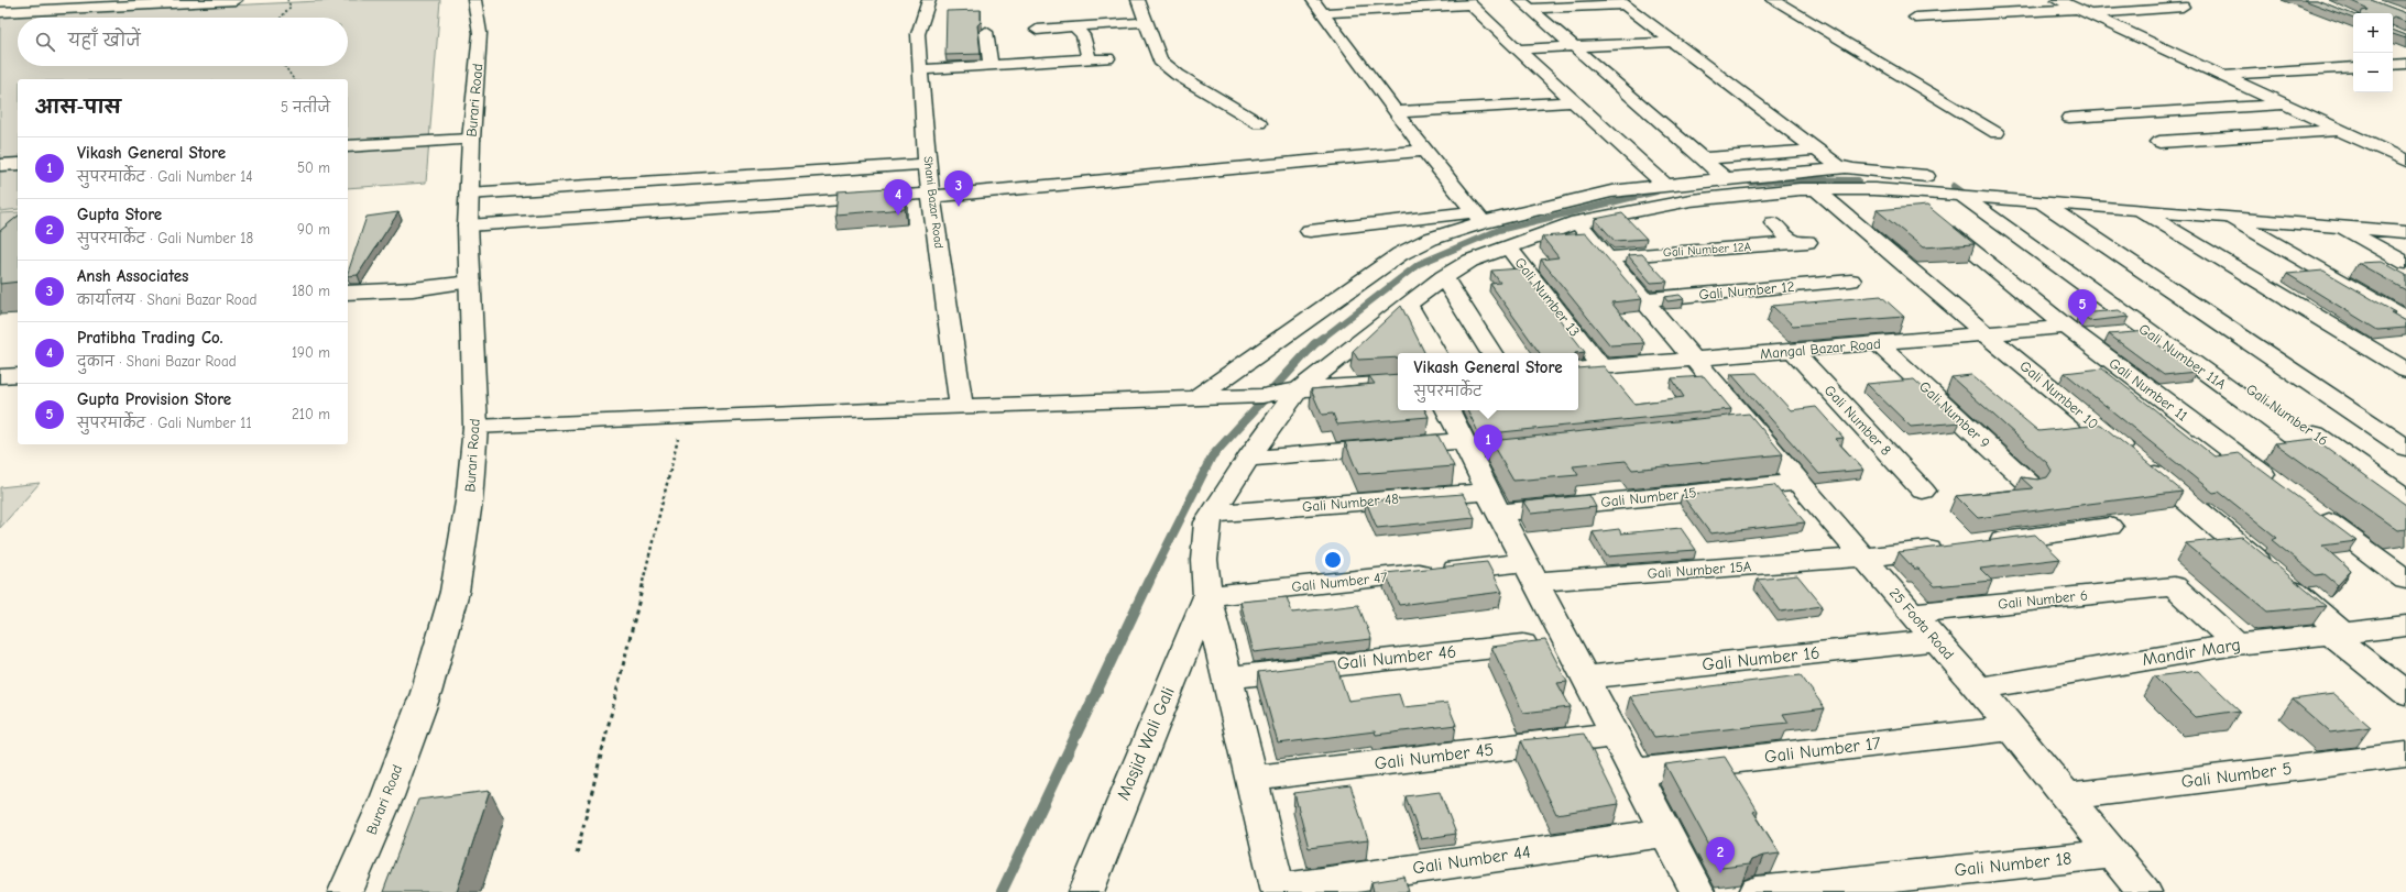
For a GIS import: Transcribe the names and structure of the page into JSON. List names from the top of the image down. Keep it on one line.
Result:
{"streets":{"street":["Burari Road","Shani Bazar Road","Gali Number 12A","Gali Number 12","Gali Number 13","Mangal Bazar Road","Gali Number 11A","Gali Number 11","Gali Number 10","Gali Number 9","Gali Number 16","Gali Number 8","Gali Number 15","Gali Number 48","Gali Number 15A","Gali Number 47","Gali Number 6","25 Foota Road","Mandir Marg","Gali Number 46","Masjid Wali Gali","Gali Number 17","Gali Number 45","Gali Number 5","Gali Number 44","Gali Number 18"]},"crossings":[["Gali Number 12A","25 Foota Road"],["Gali Number 12","25 Foota Road"],["Gali Number 13","Mangal Bazar Road"],["Mangal Bazar Road","Gali Number 11A"],["Mangal Bazar Road","Gali Number 11"],["Mangal Bazar Road","Gali Number 10"],["Mangal Bazar Road","Gali Number 9"],["Mangal Bazar Road","Gali Number 8"],["Mangal Bazar Road","25 Foota Road"],["Gali Number 11A","Gali Number 16"],["Gali Number 10","Mandir Marg"],["Gali Number 16","25 Foota Road"],["Gali Number 15","Gali Number 48"],["Gali Number 15","25 Foota Road"],["Gali Number 15A","Gali Number 47"],["Gali Number 15A","25 Foota Road"],["Gali Number 47","Masjid Wali Gali"],["Gali Number 6","25 Foota Road"],["Gali Number 6","Mandir Marg"],["25 Foota Road","Mandir Marg"],["25 Foota Road","Gali Number 17"],["25 Foota Road","Gali Number 5"],["25 Foota Road","Gali Number 18"]],"page":{"map_buttons":["+","−"],"search":"यहाँ खोजें","heading":["आस-पास","5 नतीजे"],"list":[{"mark":"1","name":"Vikash General Store","note":"सुपरमार्केट · Gali Number 14","value":"50 m"},{"mark":"2","name":"Gupta Store","note":"सुपरमार्केट · Gali Number 18","value":"90 m"},{"mark":"3","name":"Ansh Associates","note":"कार्यालय · Shani Bazar Road","value":"180 m"},{"mark":"4","name":"Pratibha Trading Co.","note":"दुकान · Shani Bazar Road","value":"190 m"},{"mark":"5","name":"Gupta Provision Store","note":"सुपरमार्केट · Gali Number 11","value":"210 m"}],"pins":["3","4","5","1","2"],"popup":["Vikash General Store","सुपरमार्केट"]}}
